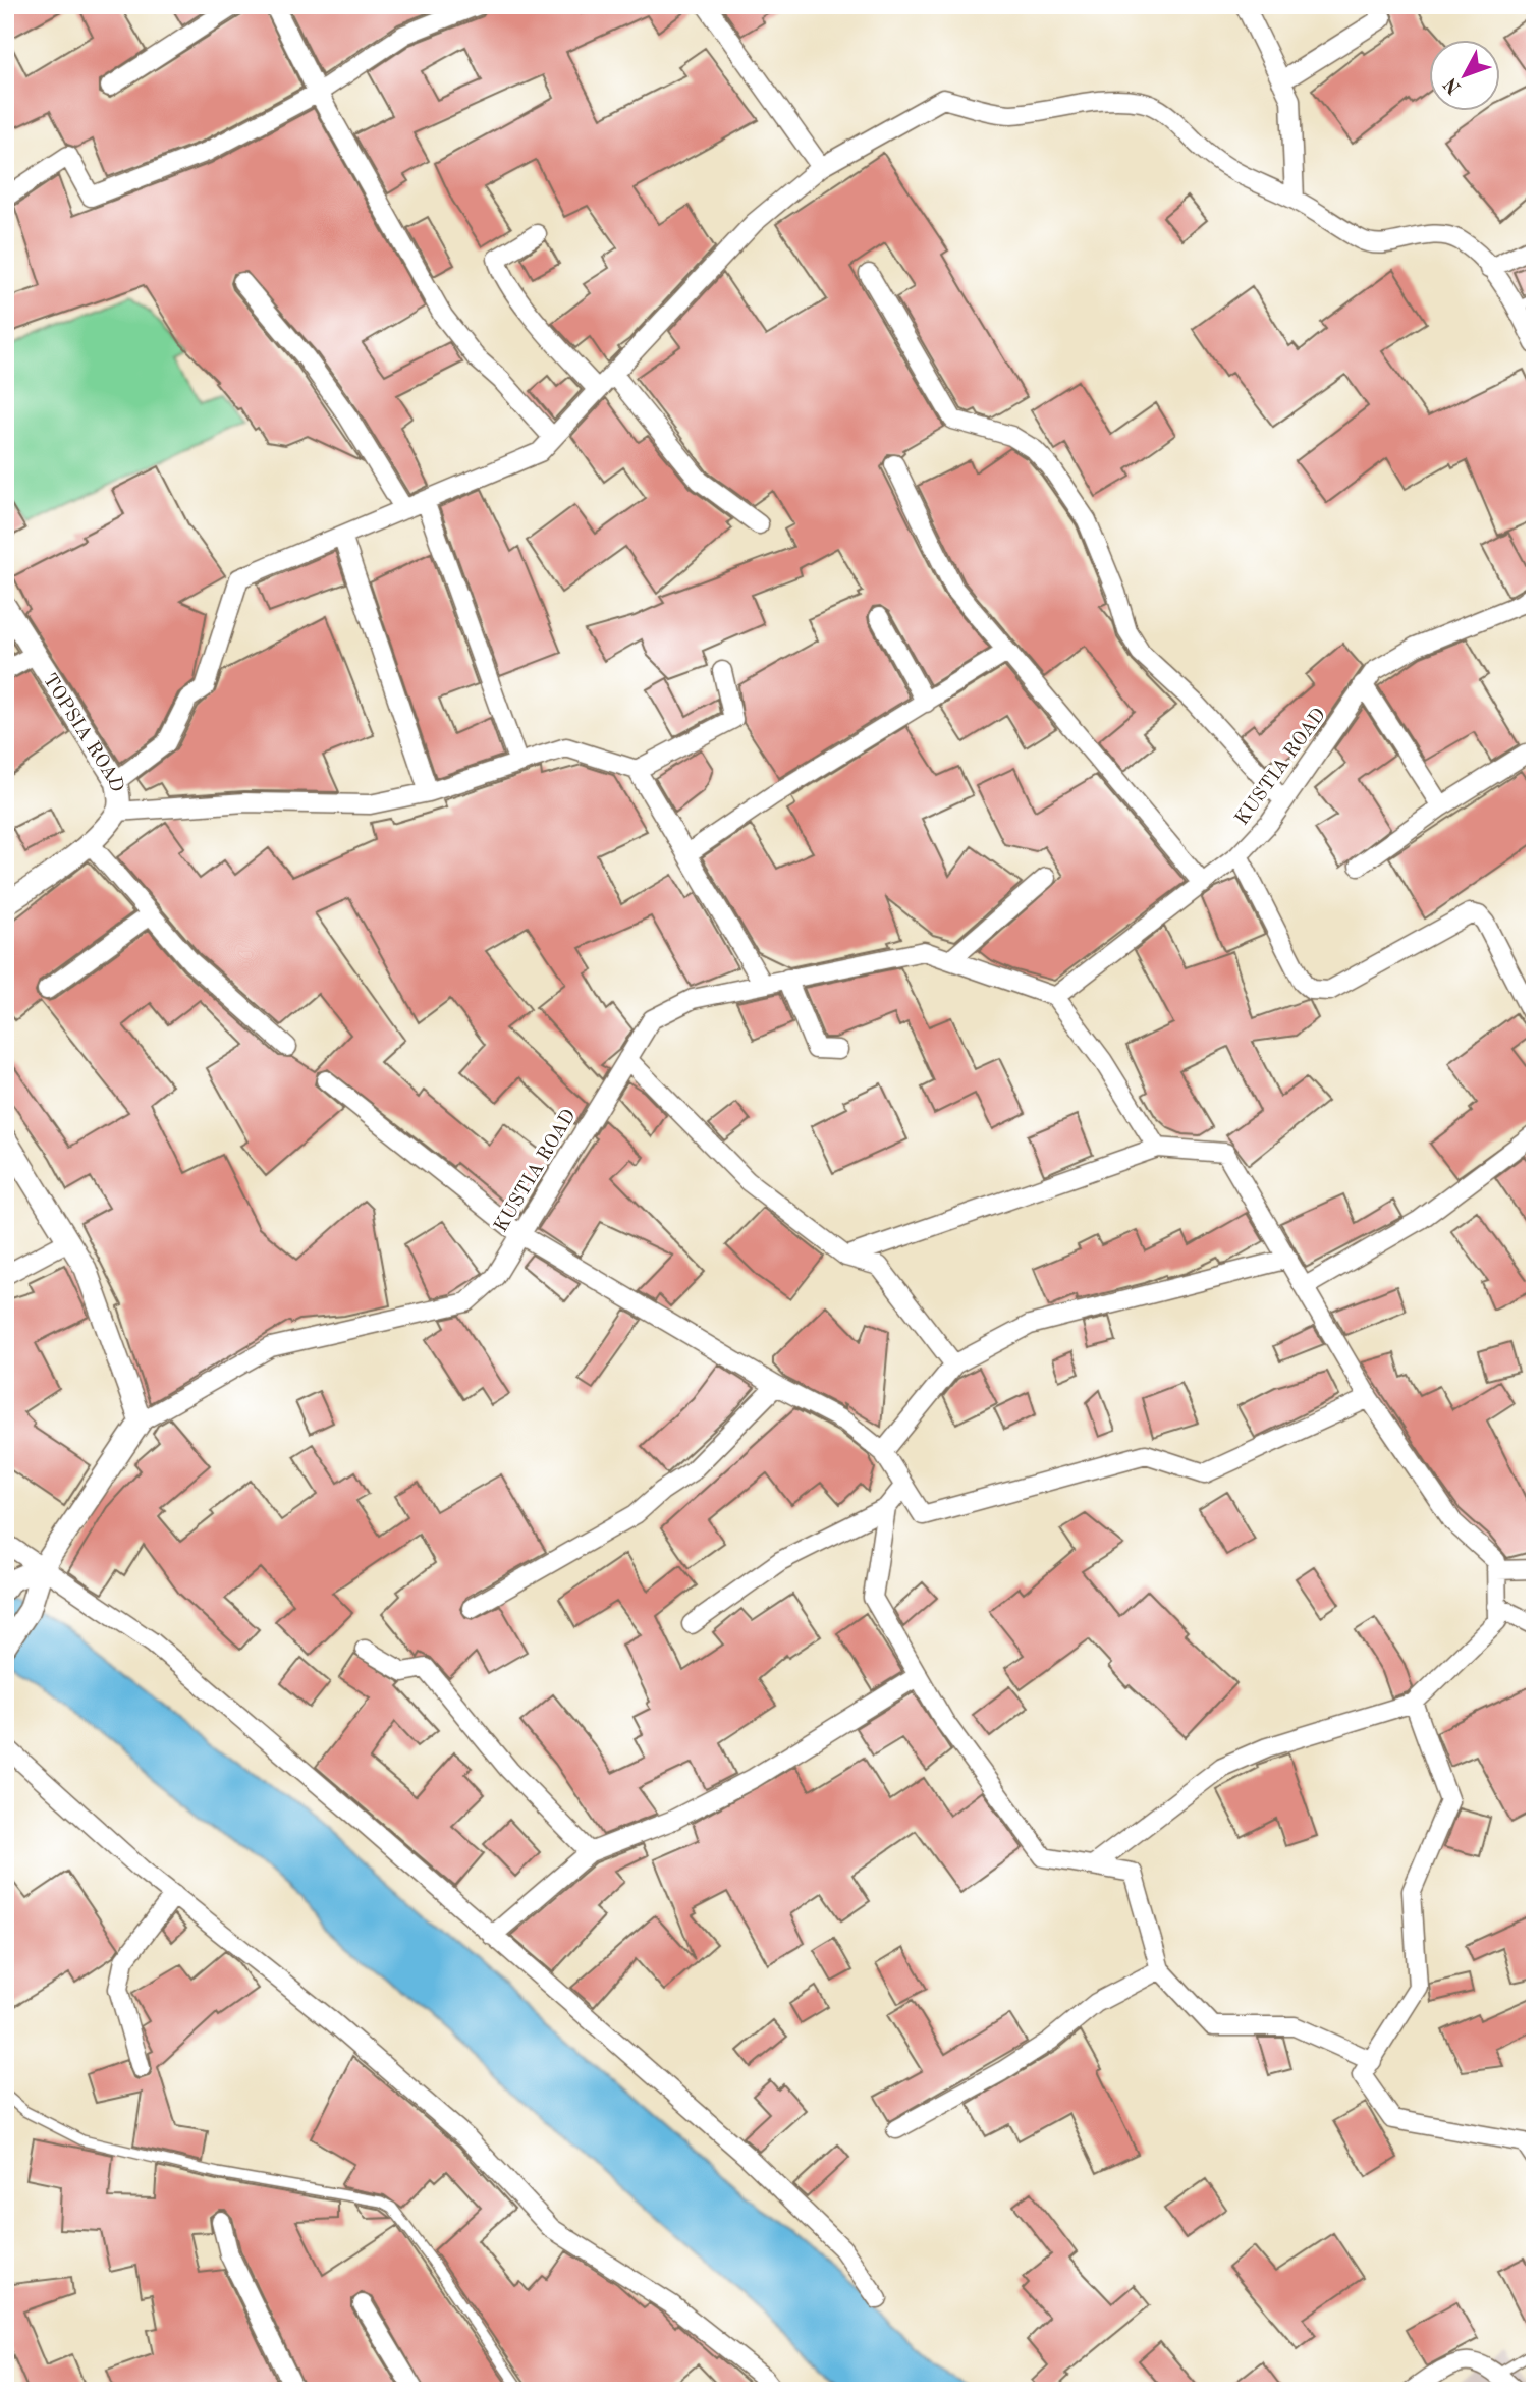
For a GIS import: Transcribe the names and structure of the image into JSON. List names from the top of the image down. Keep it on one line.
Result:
{"streets":{"street":["TOPSIA ROAD","KUSTIA ROAD"]},"north":"bottom left"}
